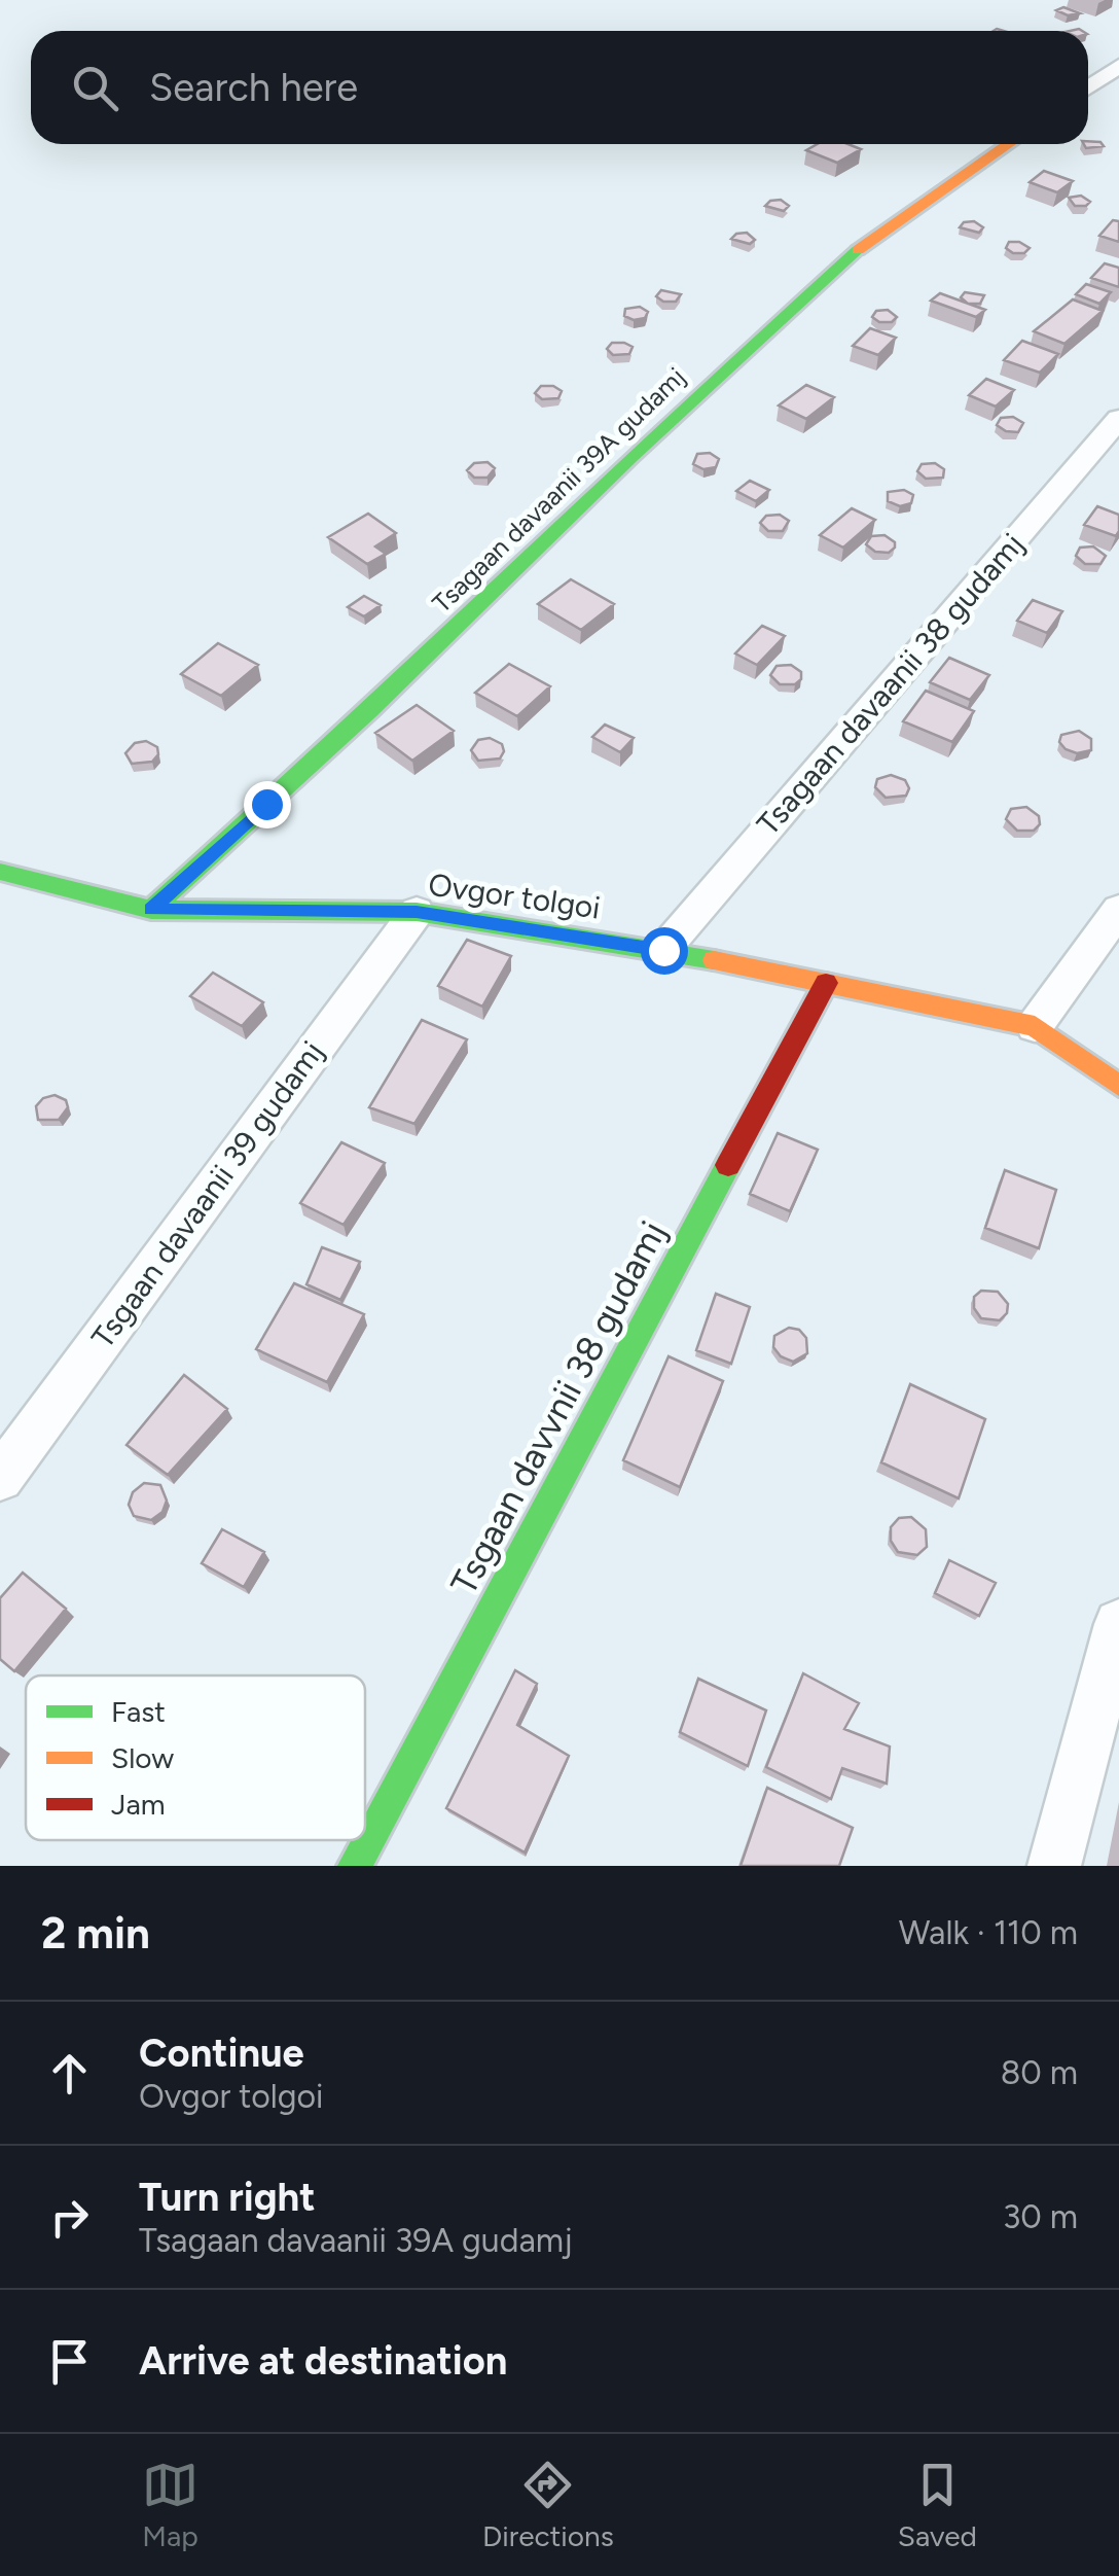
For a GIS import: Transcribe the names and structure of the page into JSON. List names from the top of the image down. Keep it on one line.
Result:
{"streets":{"street":["Tsagaan davaanii 39A gudamj","Tsagaan davaanii 38 gudamj","Ovgor tolgoi","Tsgaan davaanii 39 gudamj","Tsgaan davvnii 38 gudamj"]},"crossings":[["Tsagaan davaanii 39A gudamj","Ovgor tolgoi"],["Tsagaan davaanii 38 gudamj","Ovgor tolgoi"],["Ovgor tolgoi","Tsgaan davaanii 39 gudamj"],["Ovgor tolgoi","Tsgaan davvnii 38 gudamj"]],"legend":["Fast","Slow","Jam"],"page":{"search":"Search here","heading":["2 min","Walk · 110 m"],"list":[["Continue","Ovgor tolgoi","80 m"],["Turn right","Tsagaan davaanii 39A gudamj","30 m"],"Arrive at destination"],"nav":["Map","Directions","Saved"]}}
